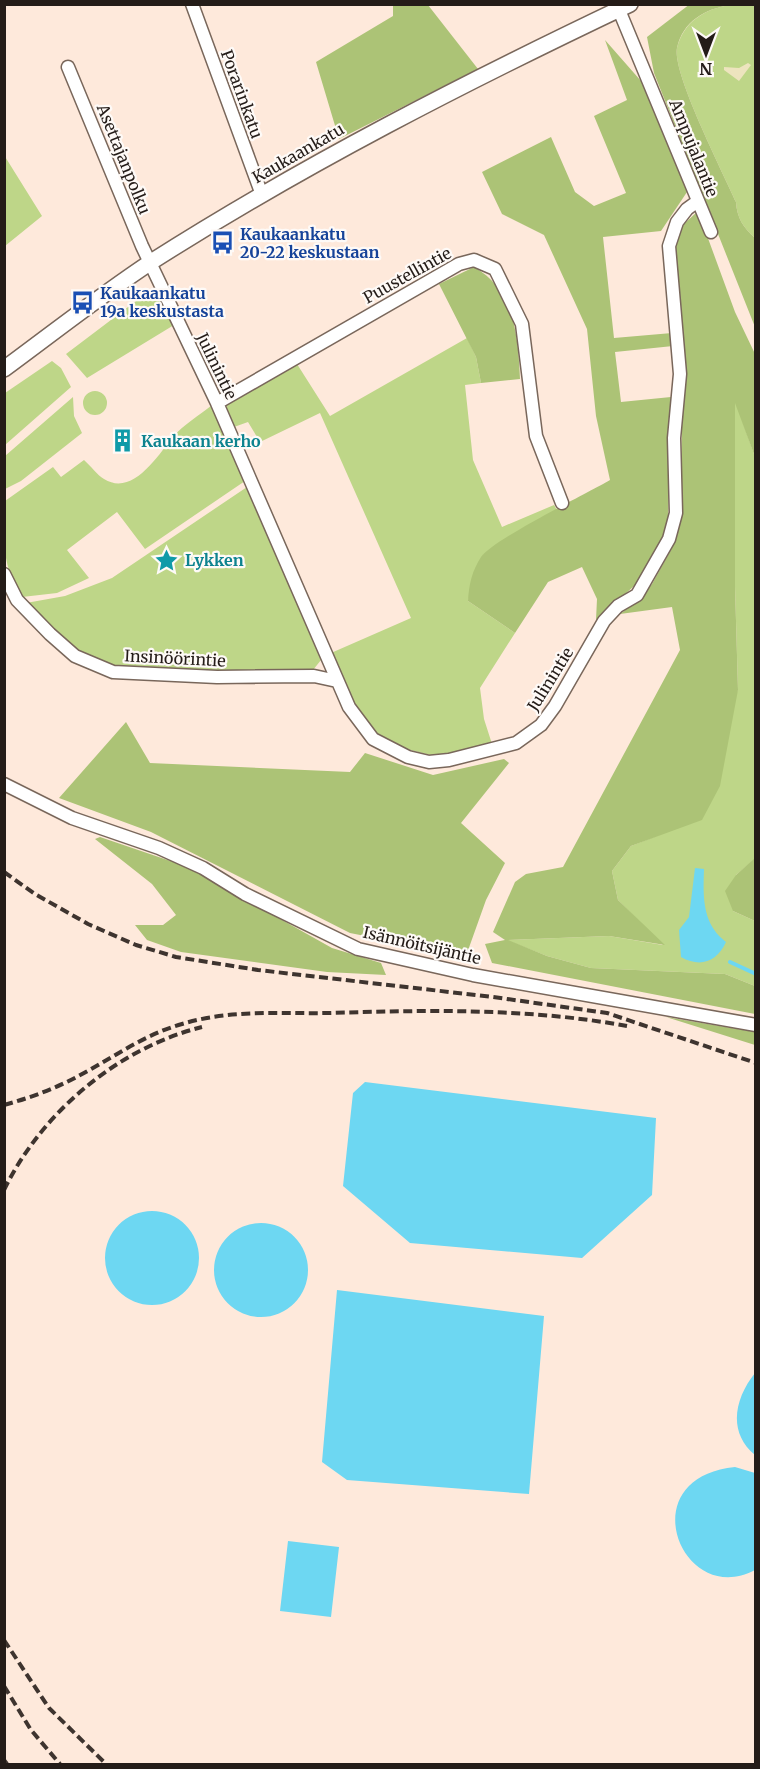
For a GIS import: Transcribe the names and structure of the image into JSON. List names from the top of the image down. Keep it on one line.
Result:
{"streets":{"street":["Porarinkatu","Ampujalantie","Kaukaankatu","Asettajanpolku","Puustellintie","Julinintie","Insinöörintie","Isännöitsijäntie"]},"crossings":[["Porarinkatu","Kaukaankatu"],["Ampujalantie","Kaukaankatu"],["Ampujalantie","Julinintie"],["Kaukaankatu","Asettajanpolku"],["Kaukaankatu","Julinintie"],["Asettajanpolku","Julinintie"],["Puustellintie","Julinintie"],["Julinintie","Insinöörintie"]],"places":{"bus stop":["Kaukaankatu 20-22 keskustaan","Kaukaankatu 19a keskustasta"],"building":["Kaukaan kerho"],"place":["Lykken"]},"north":"bottom"}
